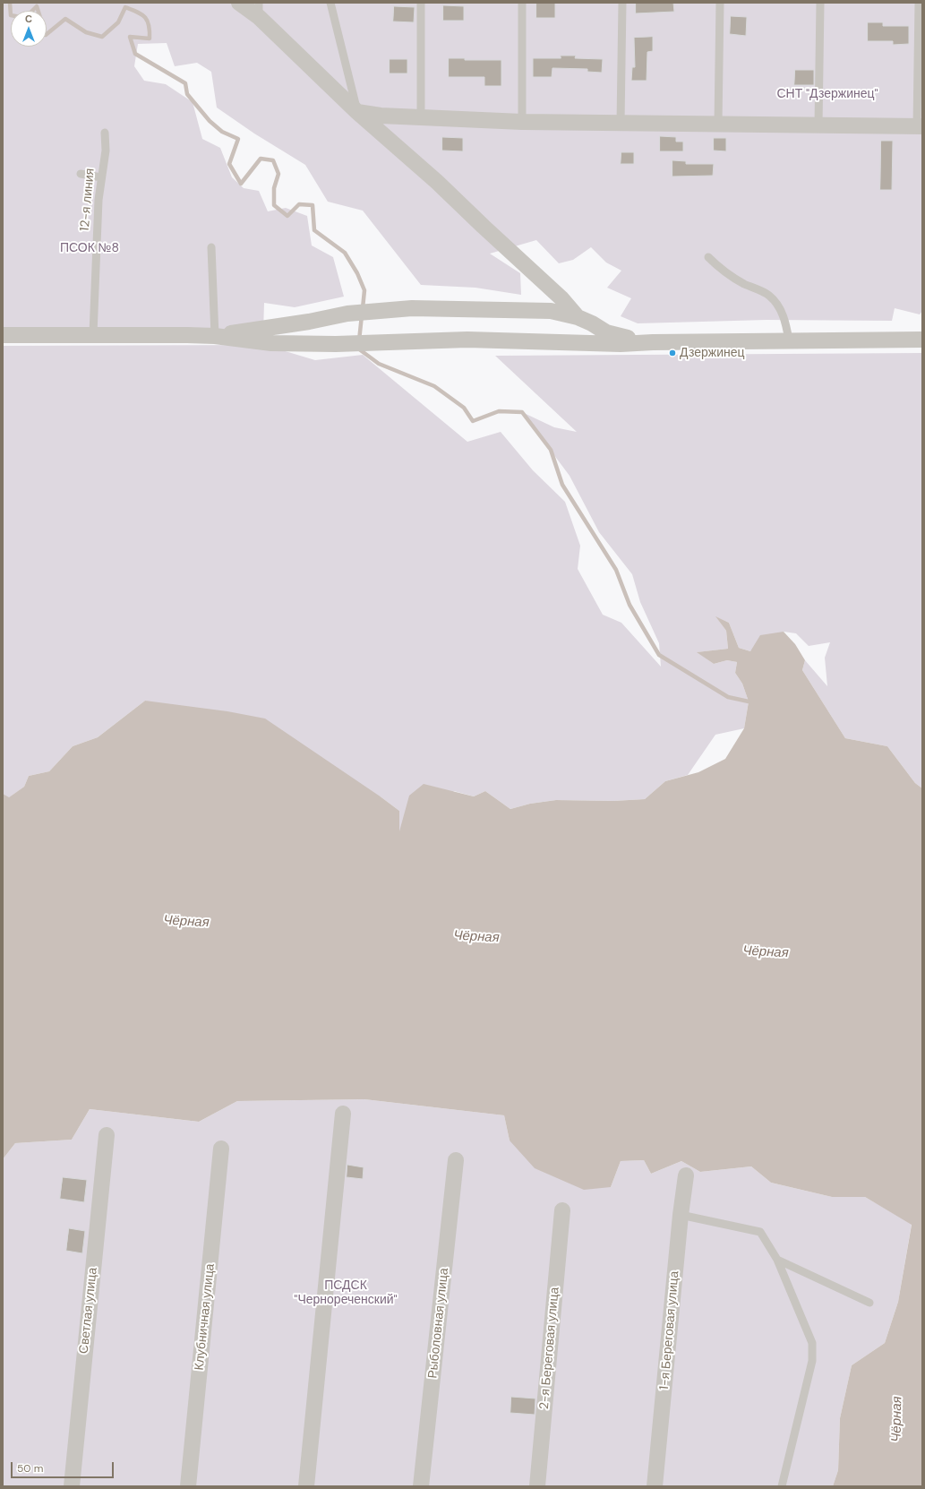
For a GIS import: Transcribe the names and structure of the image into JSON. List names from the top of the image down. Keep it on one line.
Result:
{"streets":{"street":["Светлая улица","Клубничная улица","Рыболовная улица","1-я Береговая улица","2-я Береговая улица"],"lane":["12-я линия"]},"water":["Чёрная"],"parks":["СНТ \"Дзержинец\"","ПСОК №8","ПСДСК \"Чернореченский\""],"places":["Дзержинец"],"scale_bar":"50 m","north":"top"}
